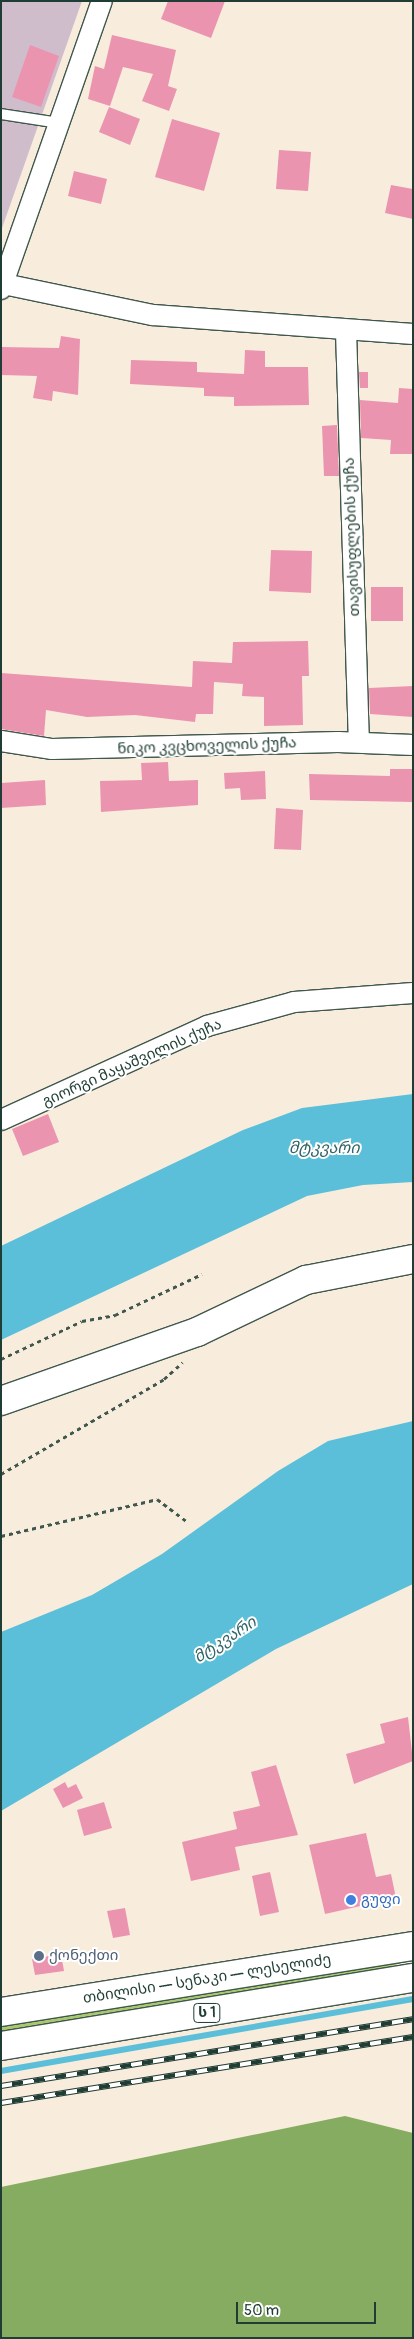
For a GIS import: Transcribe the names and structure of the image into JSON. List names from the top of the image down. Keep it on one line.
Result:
{"streets":{"main road":["თბილისი — სენაკი — ლესელიძე","ს 1"],"street":["თავისუფლების ქუჩა","ნიკო კვცხოველის ქუჩა","გიორგი მაყაშვილის ქუჩა"]},"crossings":[["თავისუფლების ქუჩა","ნიკო კვცხოველის ქუჩა"]],"water":["მტკვარი"],"places":["გუფი","ქონექთი"],"scale_bar":"50 m"}
